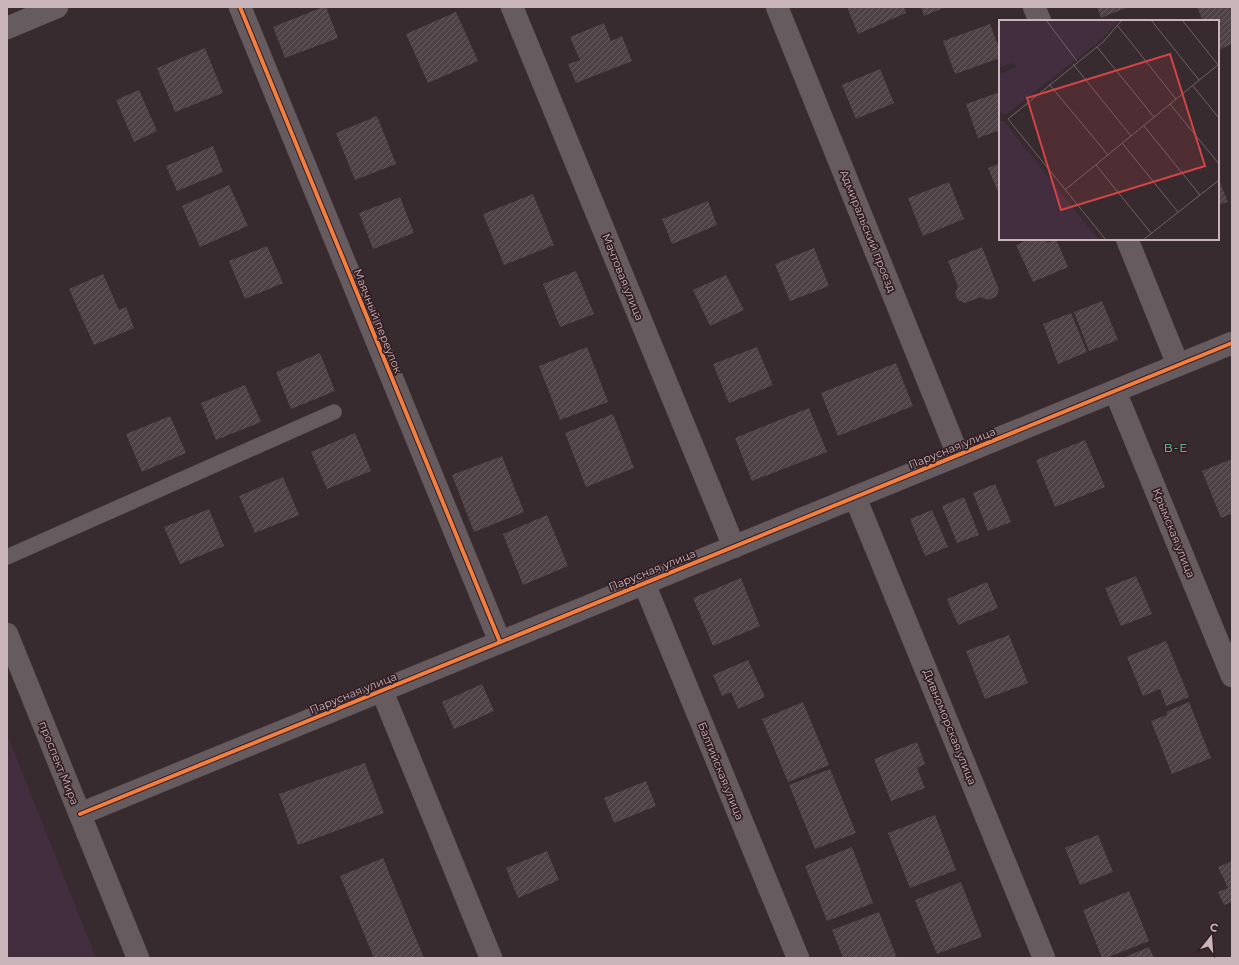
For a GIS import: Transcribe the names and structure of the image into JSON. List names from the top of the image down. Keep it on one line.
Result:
{"streets":{"street":["Адмиральский проезд","Мачтовая улица","Маячный переулок","Парусная улица","Крымская улица","Дивноморская улица","проспект Мира","Балтийская улица"]},"crossings":[["Адмиральский проезд","Парусная улица"],["Мачтовая улица","Парусная улица"],["Маячный переулок","Парусная улица"],["Парусная улица","Крымская улица"],["Парусная улица","Дивноморская улица"],["Парусная улица","проспект Мира"],["Парусная улица","Балтийская улица"]],"districts":["В-Е"],"north":"top"}
